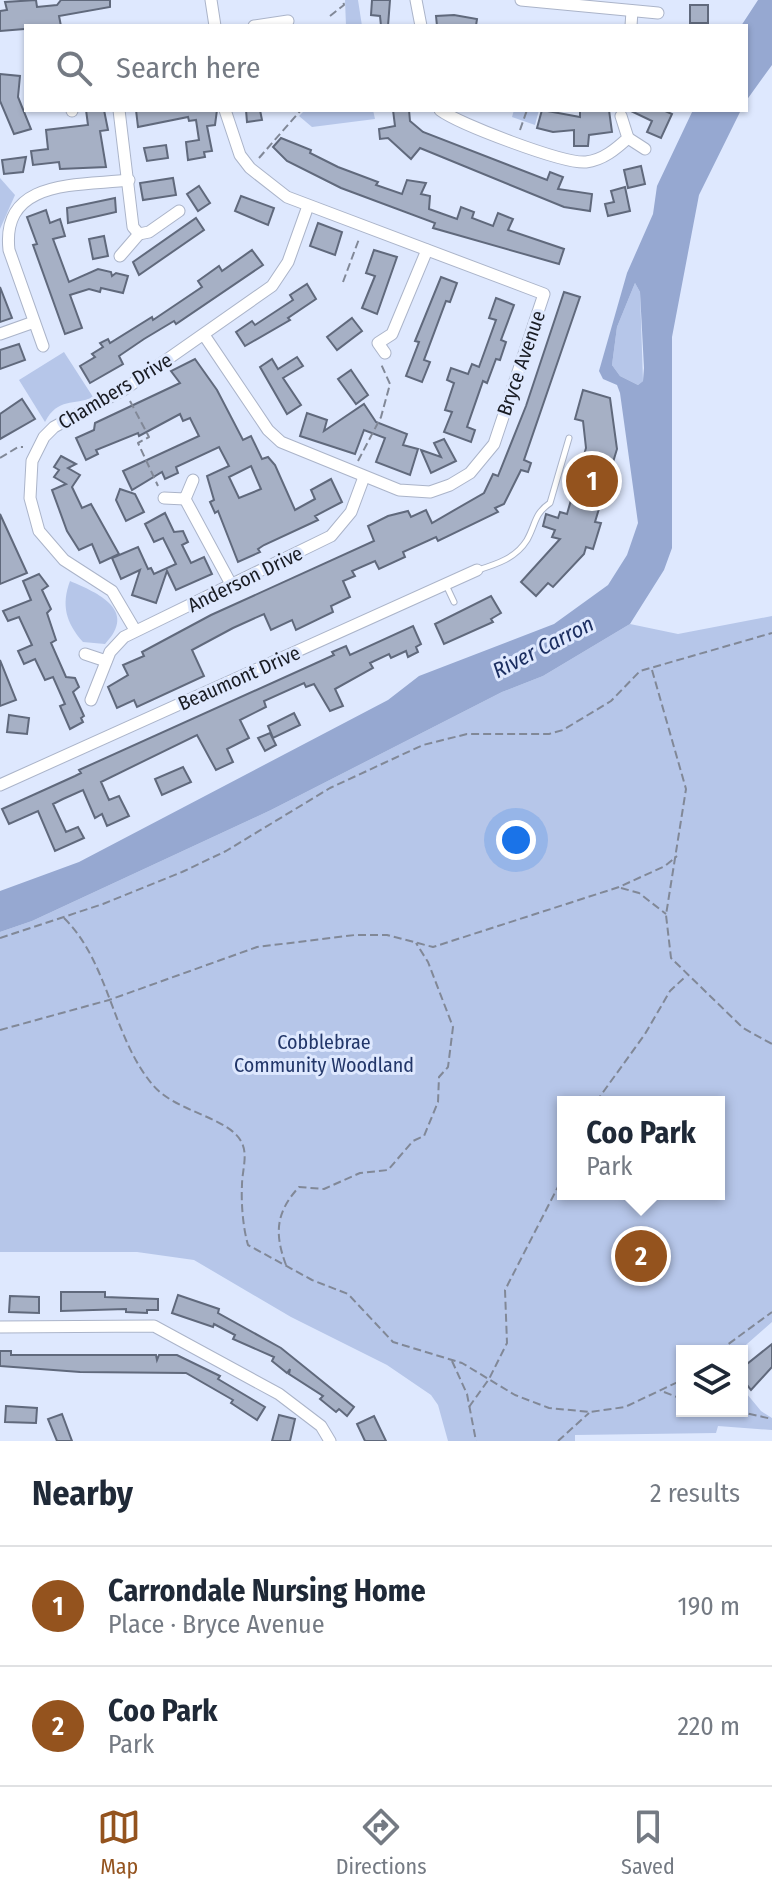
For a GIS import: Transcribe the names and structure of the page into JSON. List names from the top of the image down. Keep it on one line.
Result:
{"streets":{"street":["Bryce Avenue","Chambers Drive","Anderson Drive","Beaumont Drive"]},"crossings":[["Bryce Avenue","Chambers Drive"],["Bryce Avenue","Anderson Drive"]],"water":["River Carron"],"parks":["Cobblebrae Community Woodland"],"page":{"search":"Search here","pins":["1","2"],"popup":["Coo Park","Park"],"heading":["Nearby","2 results"],"list":[{"mark":"1","name":"Carrondale Nursing Home","note":"Place · Bryce Avenue","value":"190 m"},{"mark":"2","name":"Coo Park","note":"Park","value":"220 m"}],"nav":["Map","Directions","Saved"]}}
